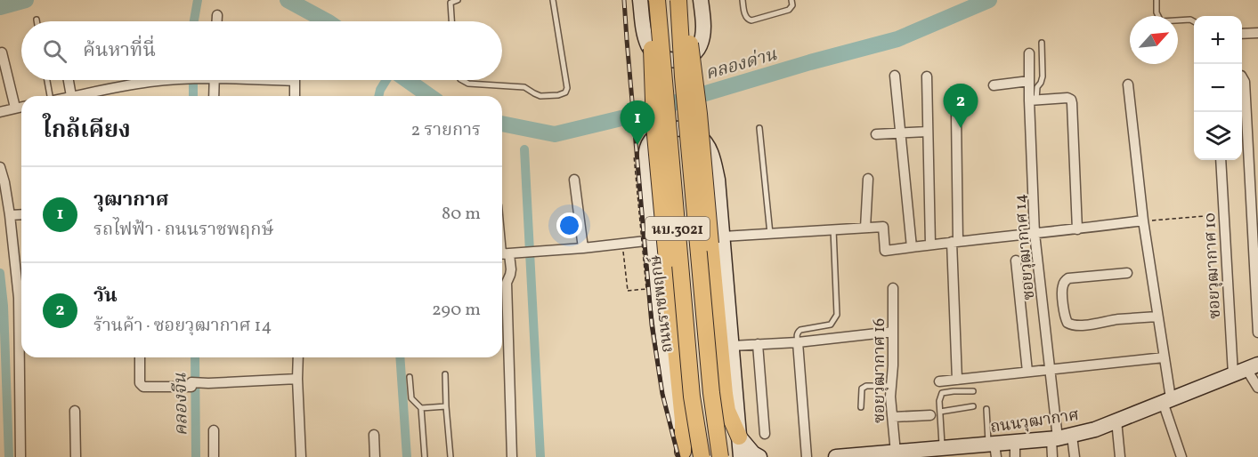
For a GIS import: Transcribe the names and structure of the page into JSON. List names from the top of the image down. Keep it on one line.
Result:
{"streets":{"main road":["นบ.3021","ถนนราชพฤกษ์","ถนนวุฒากาศ"],"street":["ซอยวุฒากาศ 14","ซอยวุฒากาศ 10","ซอยวุฒากาศ 16"]},"crossings":[["ซอยวุฒากาศ 14","ถนนวุฒากาศ"],["ซอยวุฒากาศ 10","ถนนวุฒากาศ"],["ซอยวุฒากาศ 16","ถนนวุฒากาศ"]],"water":["คลองด่าน","คลองจีน"],"north":"top right","page":{"map_buttons":["+","−"],"search":"ค้นหาที่นี่","pins":["2","1"],"heading":["ใกล้เคียง","2 รายการ"],"list":[{"mark":"1","name":"วุฒากาศ","note":"รถไฟฟ้า · ถนนราชพฤกษ์","value":"80 m"},{"mark":"2","name":"วัน","note":"ร้านค้า · ซอยวุฒากาศ 14","value":"290 m"}]}}
